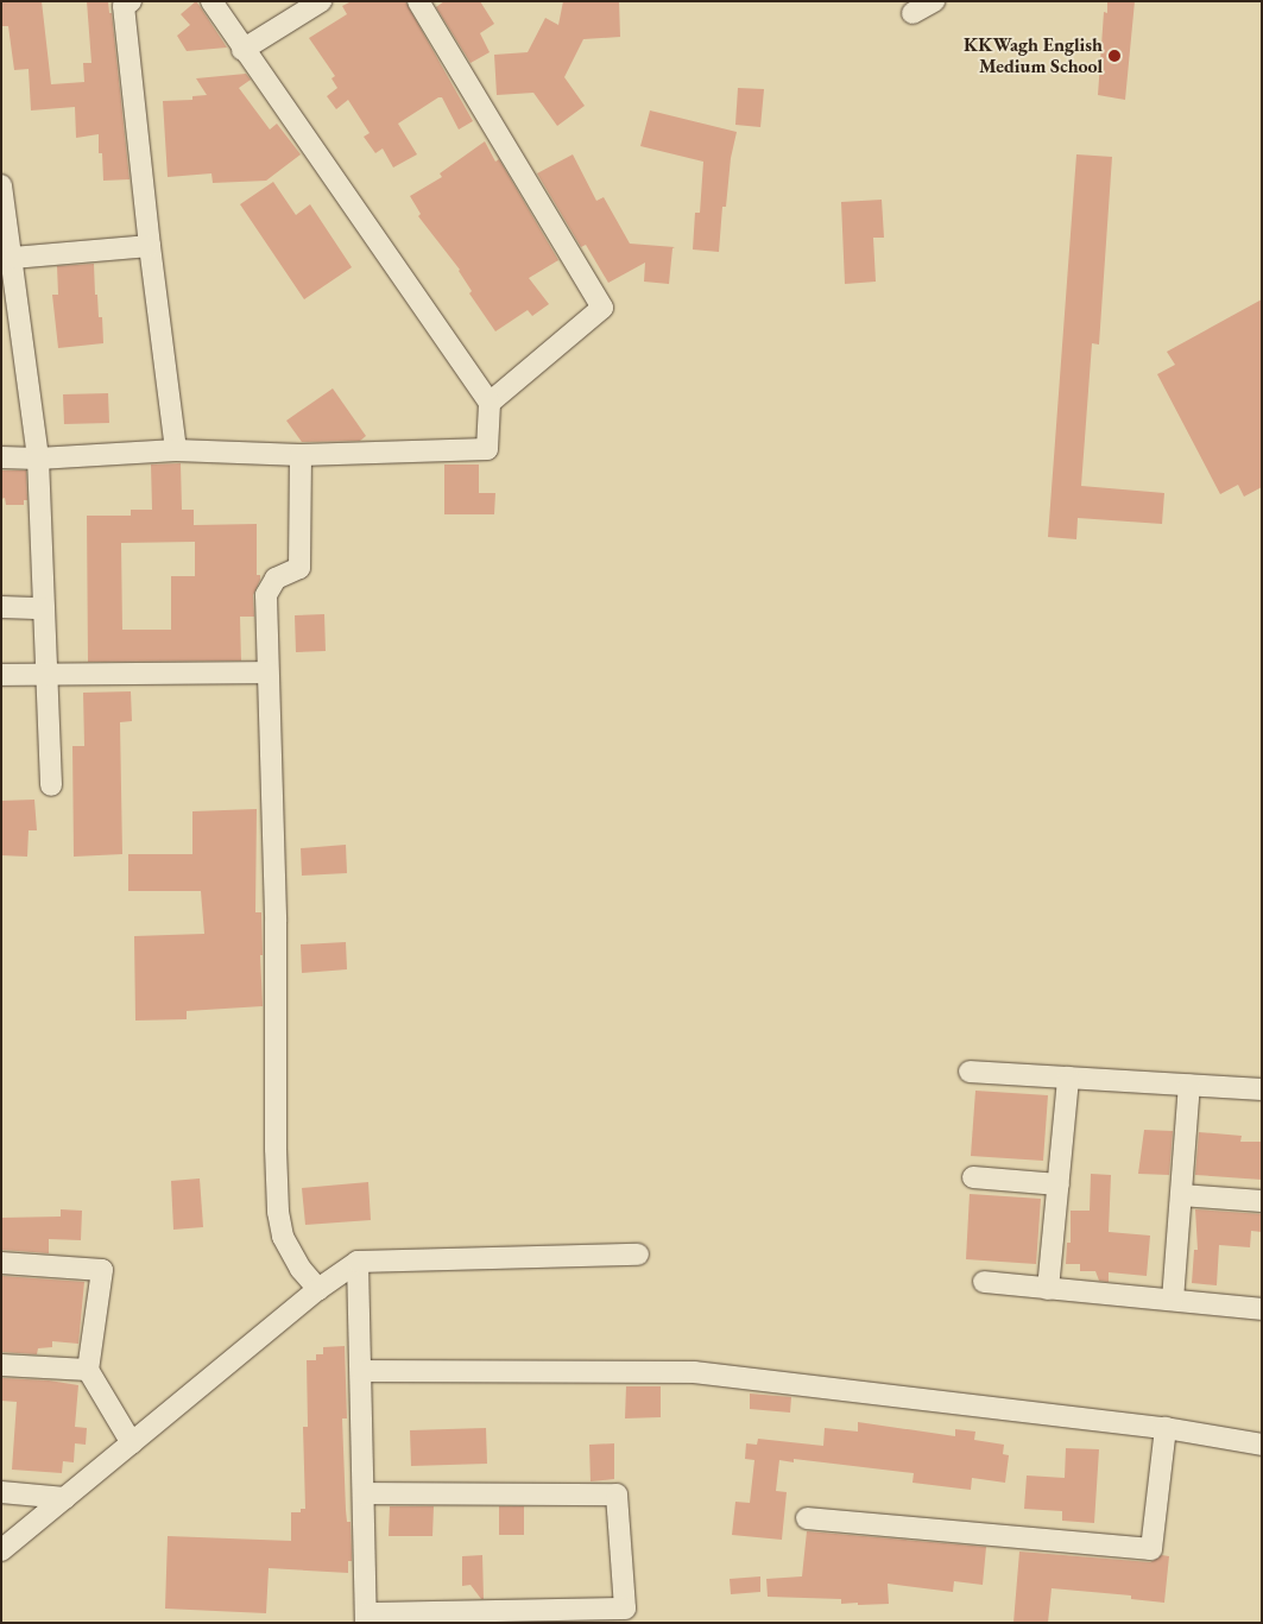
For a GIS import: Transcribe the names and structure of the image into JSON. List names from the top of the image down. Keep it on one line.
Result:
{"places":["KKWagh English Medium School"]}
